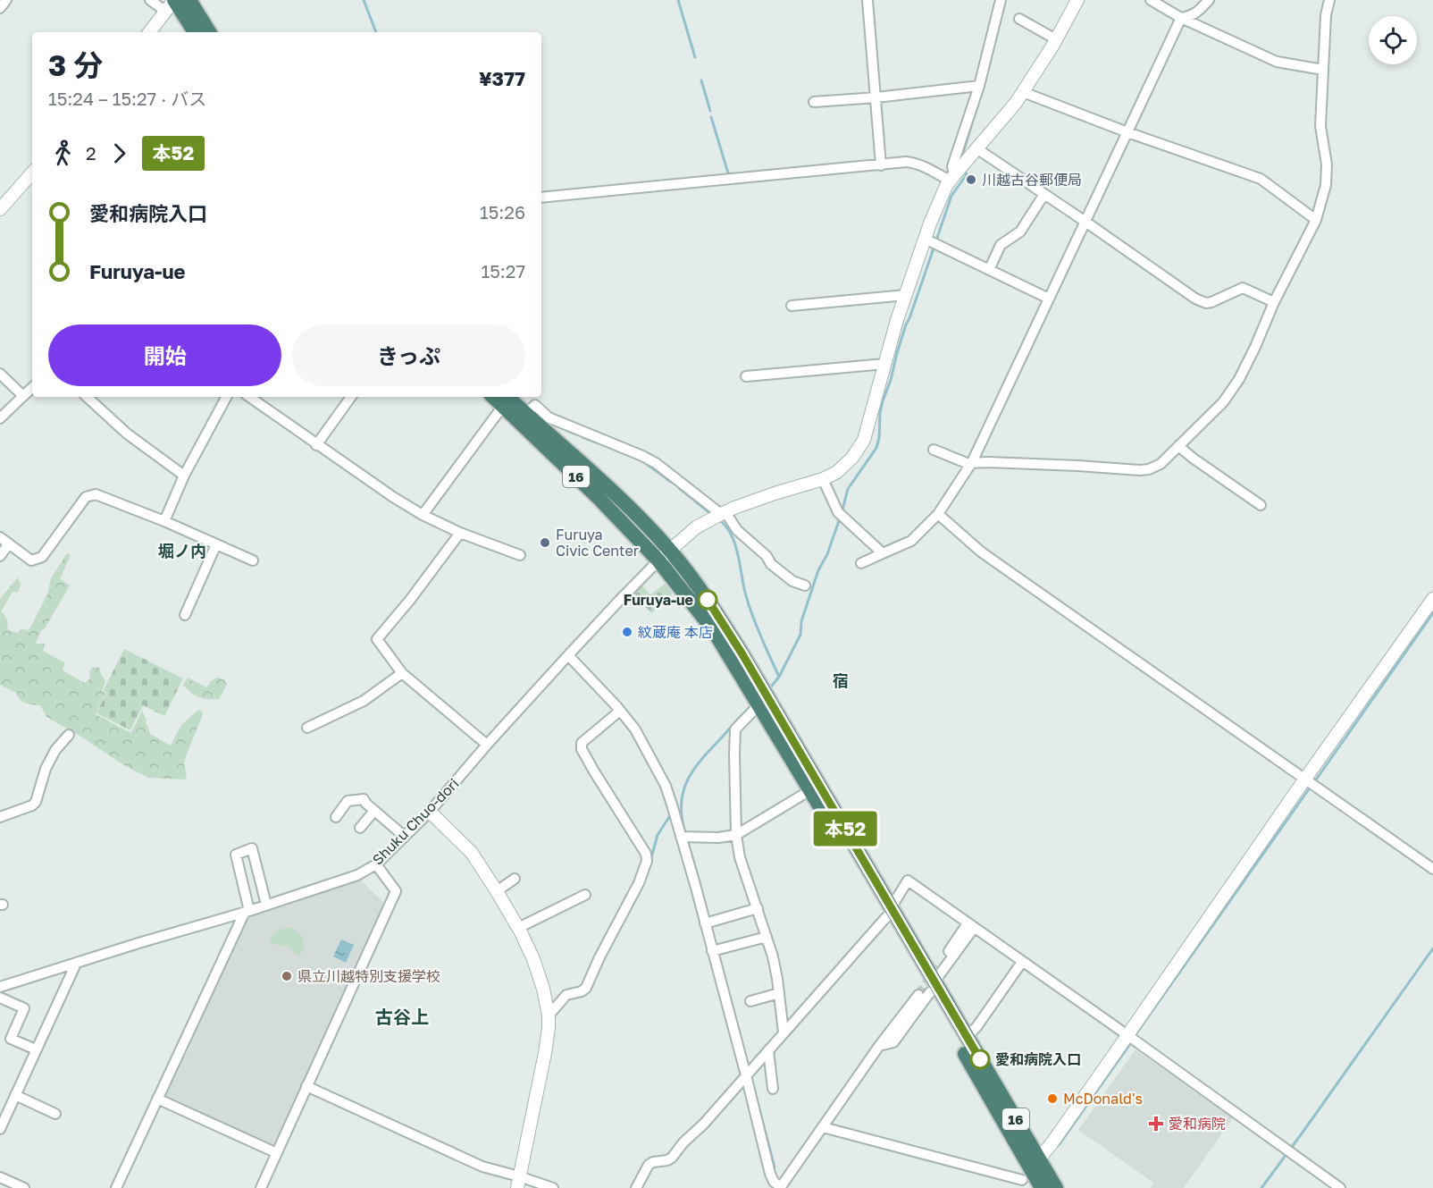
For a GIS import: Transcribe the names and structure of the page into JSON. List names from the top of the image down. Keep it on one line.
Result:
{"streets":{"highway":["16"],"street":["Shuku Chuo-dori"]},"crossings":[["16","Shuku Chuo-dori"]],"districts":["堀ノ内","宿","古谷上"],"places":{"other":["川越古谷郵便局","Furuya Civic Center","Furuya-ue","紋蔵庵 本店","県立川越特別支援学校","愛和病院入口","McDonald's"],"health":["愛和病院"]},"lines":["bus line 本52"],"page":{"on_map":"本52","heading":["3 分","15:24 – 15:27 · バス","¥377"],"legs":["2","本52"],"list":[{"name":"愛和病院入口","value":"15:26"},{"name":"Furuya-ue","value":"15:27"}],"buttons":["開始","きっぷ"]}}
